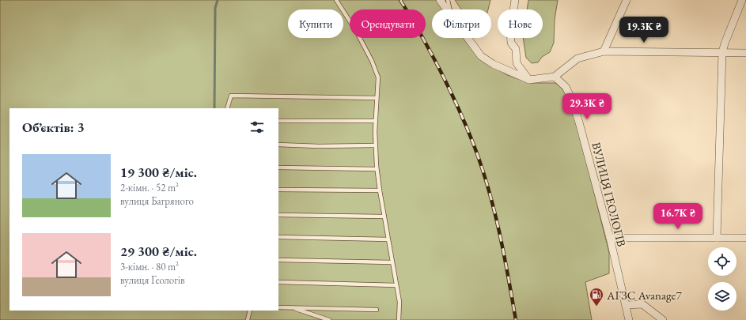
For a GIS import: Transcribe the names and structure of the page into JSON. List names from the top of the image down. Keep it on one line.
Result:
{"streets":{"street":["ВУЛИЦЯ ГЕОЛОГІВ"]},"places":{"fuel station":["АГЗС Avanage7"]},"page":{"chip":["Купити","Орендувати","Фільтри","Нове"],"price":["19.3K ₴","29.3K ₴","16.7K ₴"],"heading":"Об’єктів: 3","list":[{"name":"19 300 ₴/міс.","note":"2-кімн. · 52 m² · вулиця Багряного"},{"name":"29 300 ₴/міс.","note":"3-кімн. · 80 m² · вулиця Геологів"}]}}
